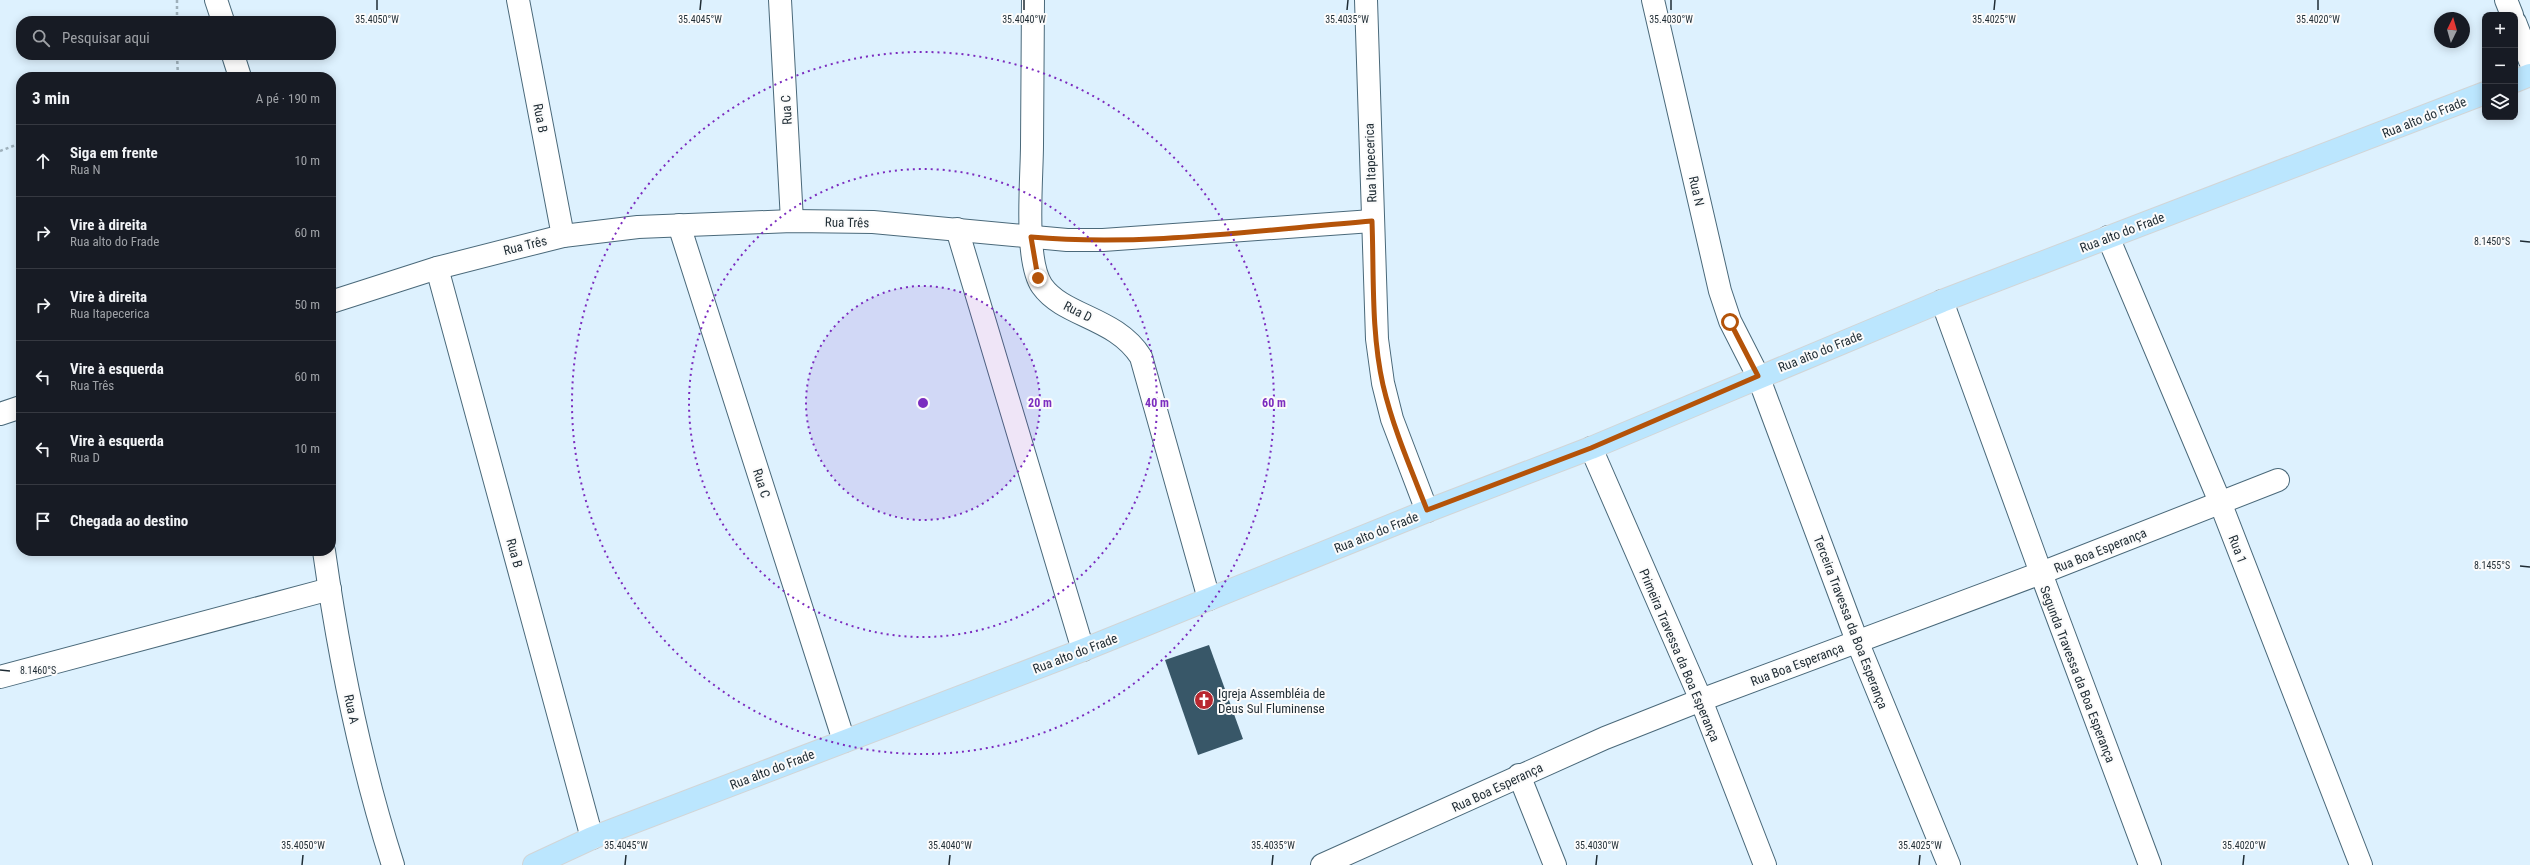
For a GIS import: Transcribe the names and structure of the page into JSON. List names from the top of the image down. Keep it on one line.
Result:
{"streets":{"main road":["Rua alto do Frade"],"street":["Rua C","Rua B","Rua Itapecerica","Rua N","Rua Três","Rua D","Rua 1","Rua Boa Esperança","Terceira Travessa da Boa Esperança","Primeira Travessa da Boa Esperança","Segunda Travessa da Boa Esperança","Rua A"]},"crossings":[["Rua C","Rua alto do Frade"],["Rua C","Rua Três"],["Rua alto do Frade","Rua B"],["Rua alto do Frade","Rua Itapecerica"],["Rua alto do Frade","Rua N"],["Rua alto do Frade","Rua D"],["Rua alto do Frade","Rua 1"],["Rua alto do Frade","Terceira Travessa da Boa Esperança"],["Rua alto do Frade","Primeira Travessa da Boa Esperança"],["Rua alto do Frade","Segunda Travessa da Boa Esperança"],["Rua B","Rua Três"],["Rua Itapecerica","Rua Três"],["Rua N","Terceira Travessa da Boa Esperança"],["Rua Três","Rua D"],["Rua 1","Rua Boa Esperança"],["Rua Boa Esperança","Terceira Travessa da Boa Esperança"],["Rua Boa Esperança","Primeira Travessa da Boa Esperança"],["Rua Boa Esperança","Segunda Travessa da Boa Esperança"]],"places":{"church":["Igreja Assembléia de Deus Sul Fluminense"]},"north":"top","page":{"map_buttons":["+","−"],"search":"Pesquisar aqui","heading":["3 min","A pé · 190 m"],"list":[["Siga em frente","Rua N","10 m"],["Vire à direita","Rua alto do Frade","60 m"],["Vire à direita","Rua Itapecerica","50 m"],["Vire à esquerda","Rua Três","60 m"],["Vire à esquerda","Rua D","10 m"],"Chegada ao destino"]},"coordinates":["35.4050°W","35.4045°W","35.4040°W","35.4035°W","35.4030°W","35.4025°W","35.4020°W","8.1450°S","8.1455°S","8.1460°S"],"rings":["20 m","40 m","60 m"]}
